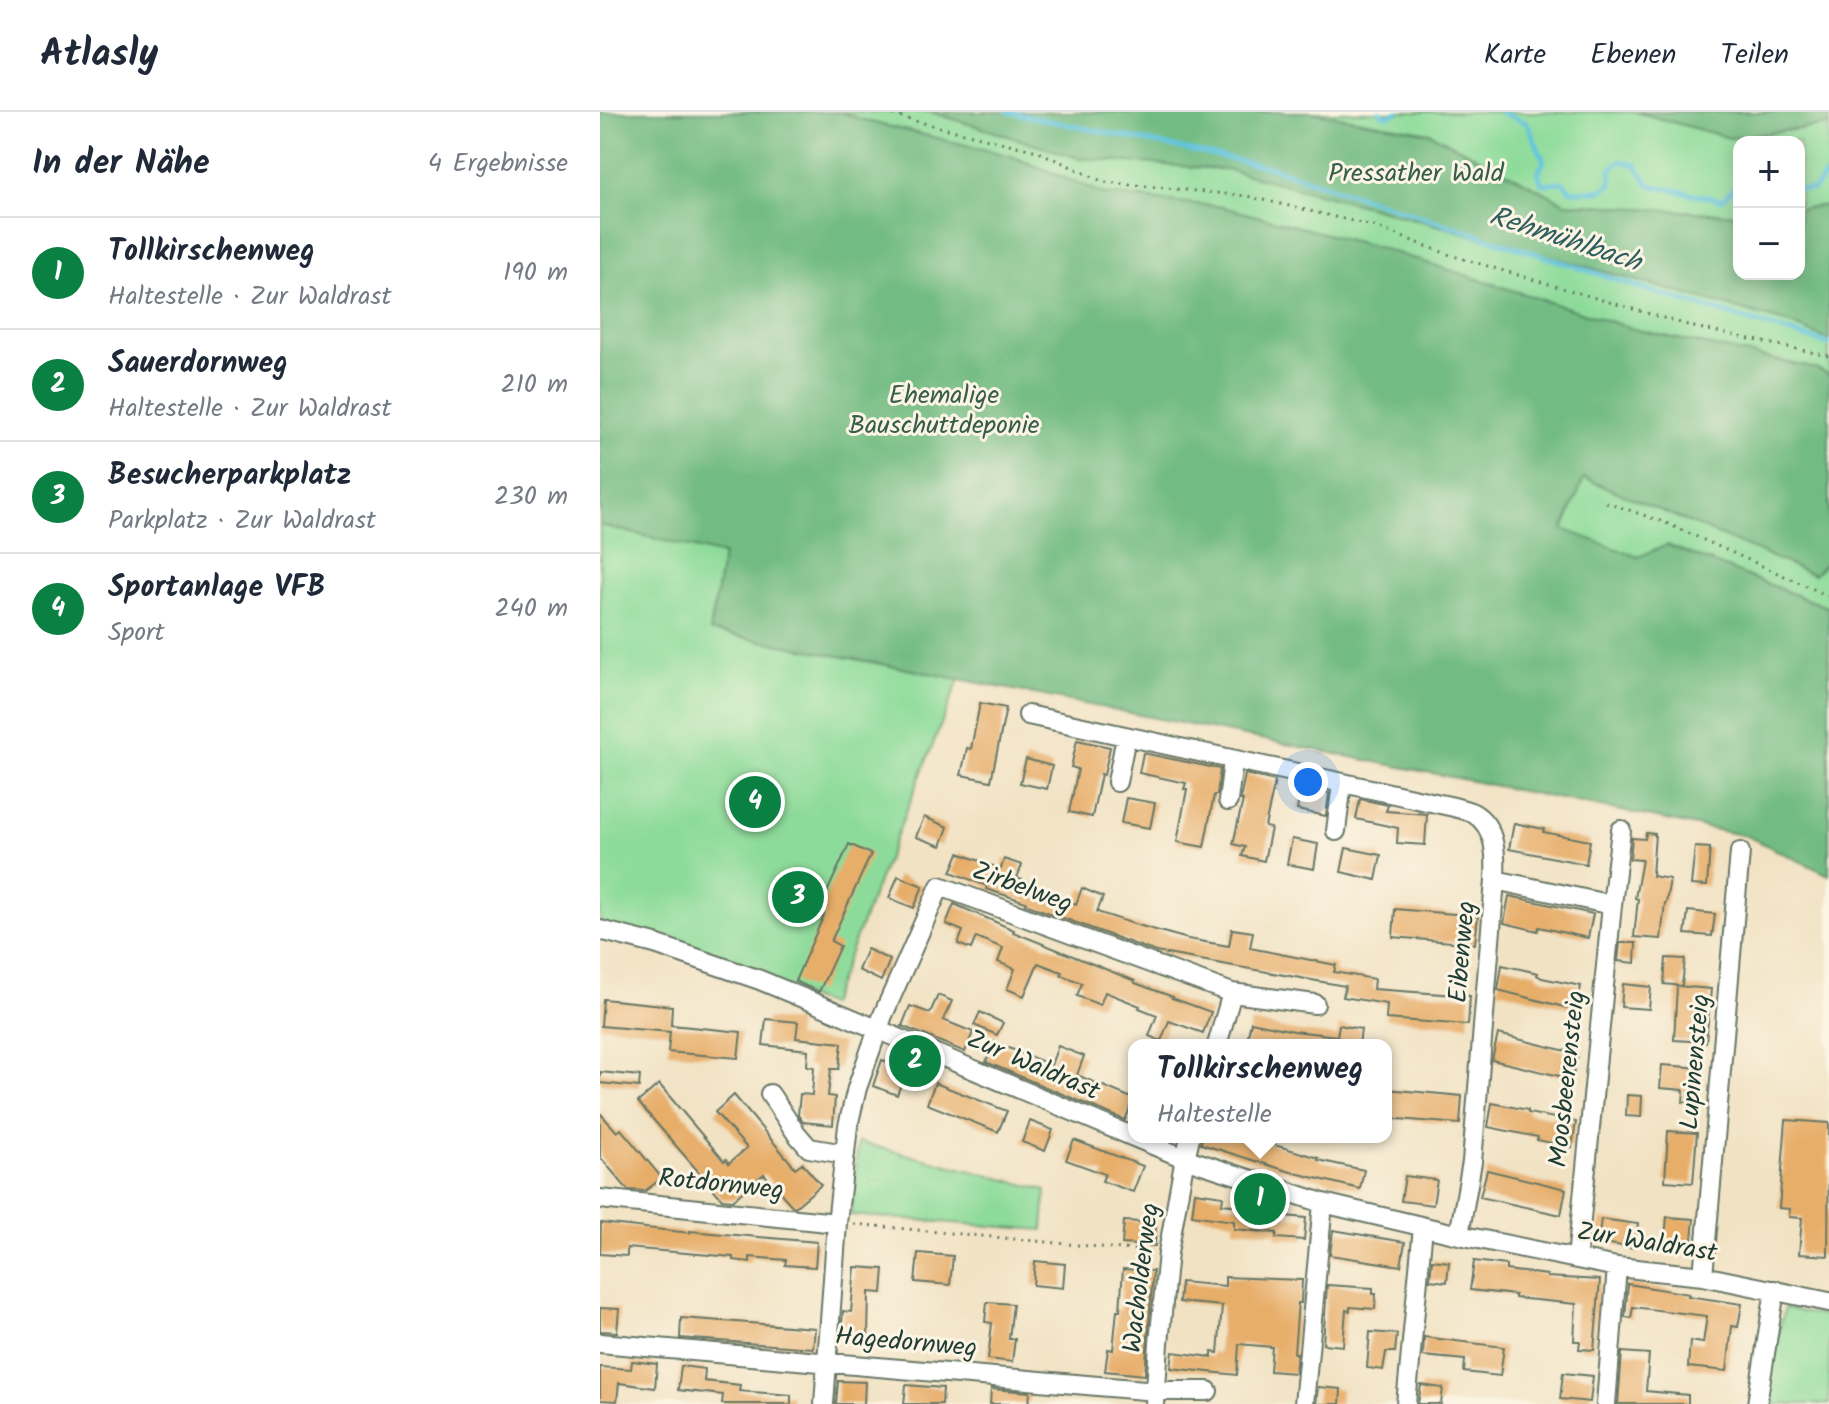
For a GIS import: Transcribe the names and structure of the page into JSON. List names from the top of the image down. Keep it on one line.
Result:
{"streets":{"street":["Zirbelweg","Eibenweg","Lupinensteig","Zur Waldrast","Moosbeerensteig","Rotdornweg","Wacholderweg","Hagedornweg"]},"crossings":[["Zirbelweg","Zur Waldrast"],["Eibenweg","Zur Waldrast"],["Lupinensteig","Zur Waldrast"],["Zur Waldrast","Moosbeerensteig"],["Zur Waldrast","Wacholderweg"],["Wacholderweg","Hagedornweg"]],"water":["Rehmühlbach"],"parks":["Pressather Wald","Ehemalige Bauschuttdeponie"],"page":{"header":"Atlasly","nav":["Karte","Ebenen","Teilen"],"heading":["In der Nähe","4 Ergebnisse"],"map_buttons":["+","−"],"list":[{"mark":"1","name":"Tollkirschenweg","note":"Haltestelle · Zur Waldrast","value":"190 m"},{"mark":"2","name":"Sauerdornweg","note":"Haltestelle · Zur Waldrast","value":"210 m"},{"mark":"3","name":"Besucherparkplatz","note":"Parkplatz · Zur Waldrast","value":"230 m"},{"mark":"4","name":"Sportanlage VFB","note":"Sport","value":"240 m"}],"pins":["4","3","2","1"],"popup":["Tollkirschenweg","Haltestelle"]}}
